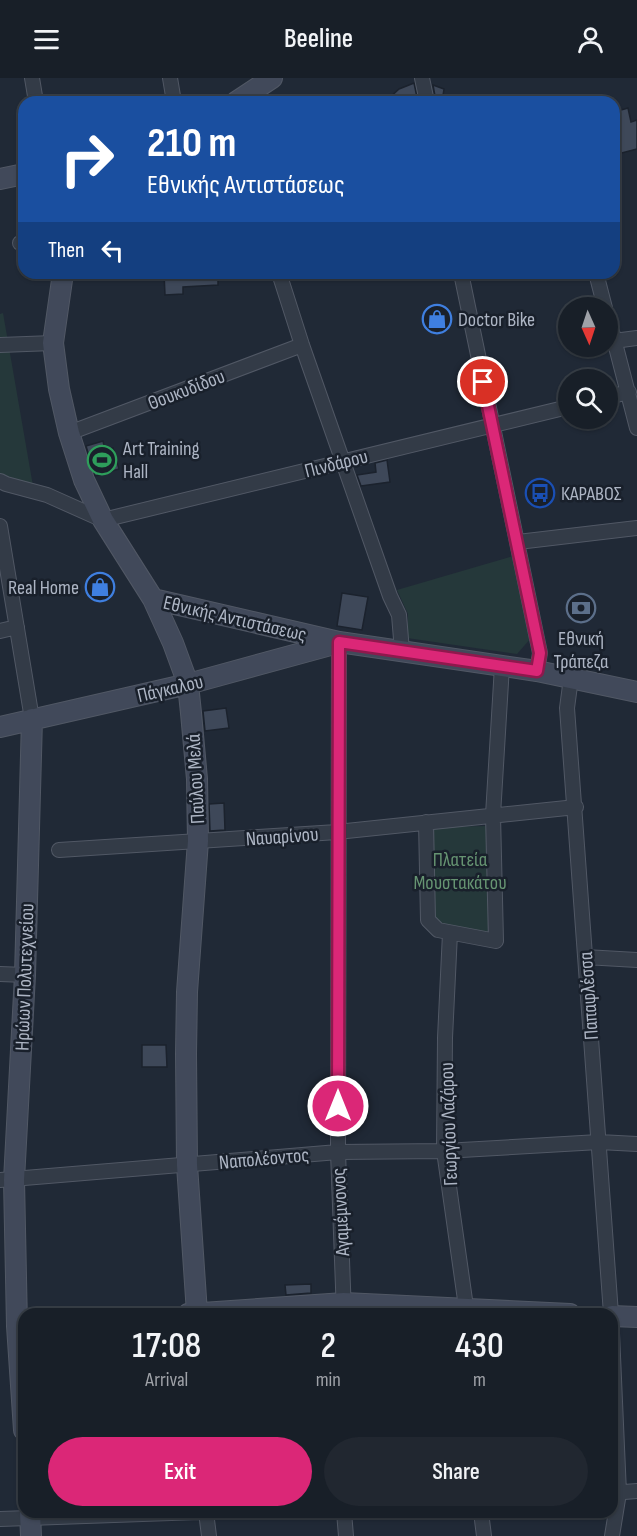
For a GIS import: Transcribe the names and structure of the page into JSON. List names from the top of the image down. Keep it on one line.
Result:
{"streets":{"street":["Θουκυδίδου","Πινδάρου","Εθνικής Αντιστάσεως","Πάγκαλου","Παύλου Μελά","Ναυαρίνου","Ηρώων Πολυτεχνείου","Παπαφλέσσα","Γεωργίου Λαζάρου","Ναπολέοντος","Αγαμέμνονος"]},"crossings":[["Θουκυδίδου","Παύλου Μελά"],["Πινδάρου","Παύλου Μελά"],["Εθνικής Αντιστάσεως","Πάγκαλου"],["Εθνικής Αντιστάσεως","Παύλου Μελά"],["Εθνικής Αντιστάσεως","Παπαφλέσσα"],["Εθνικής Αντιστάσεως","Αγαμέμνονος"],["Πάγκαλου","Παύλου Μελά"],["Πάγκαλου","Ηρώων Πολυτεχνείου"],["Πάγκαλου","Αγαμέμνονος"],["Παύλου Μελά","Ναυαρίνου"],["Παύλου Μελά","Ναπολέοντος"],["Ναυαρίνου","Παπαφλέσσα"],["Ναυαρίνου","Αγαμέμνονος"],["Ηρώων Πολυτεχνείου","Ναπολέοντος"],["Παπαφλέσσα","Ναπολέοντος"],["Γεωργίου Λαζάρου","Ναπολέοντος"],["Ναπολέοντος","Αγαμέμνονος"]],"parks":["Πλατεία Μουστακάτου"],"places":{"shop":["Doctor Bike","Real Home"],"sports":["Art Training Hall"],"bus stop":["ΚΑΡΑΒΟΣ"],"bank":["Εθνική Τράπεζα"]},"north":"bottom","page":{"header":"Beeline","turn":["210 m","Εθνικής Αντιστάσεως"],"then":"Then","eta":["17:08","Arrival","2","min","430","m"],"buttons":["Exit","Share"]}}
